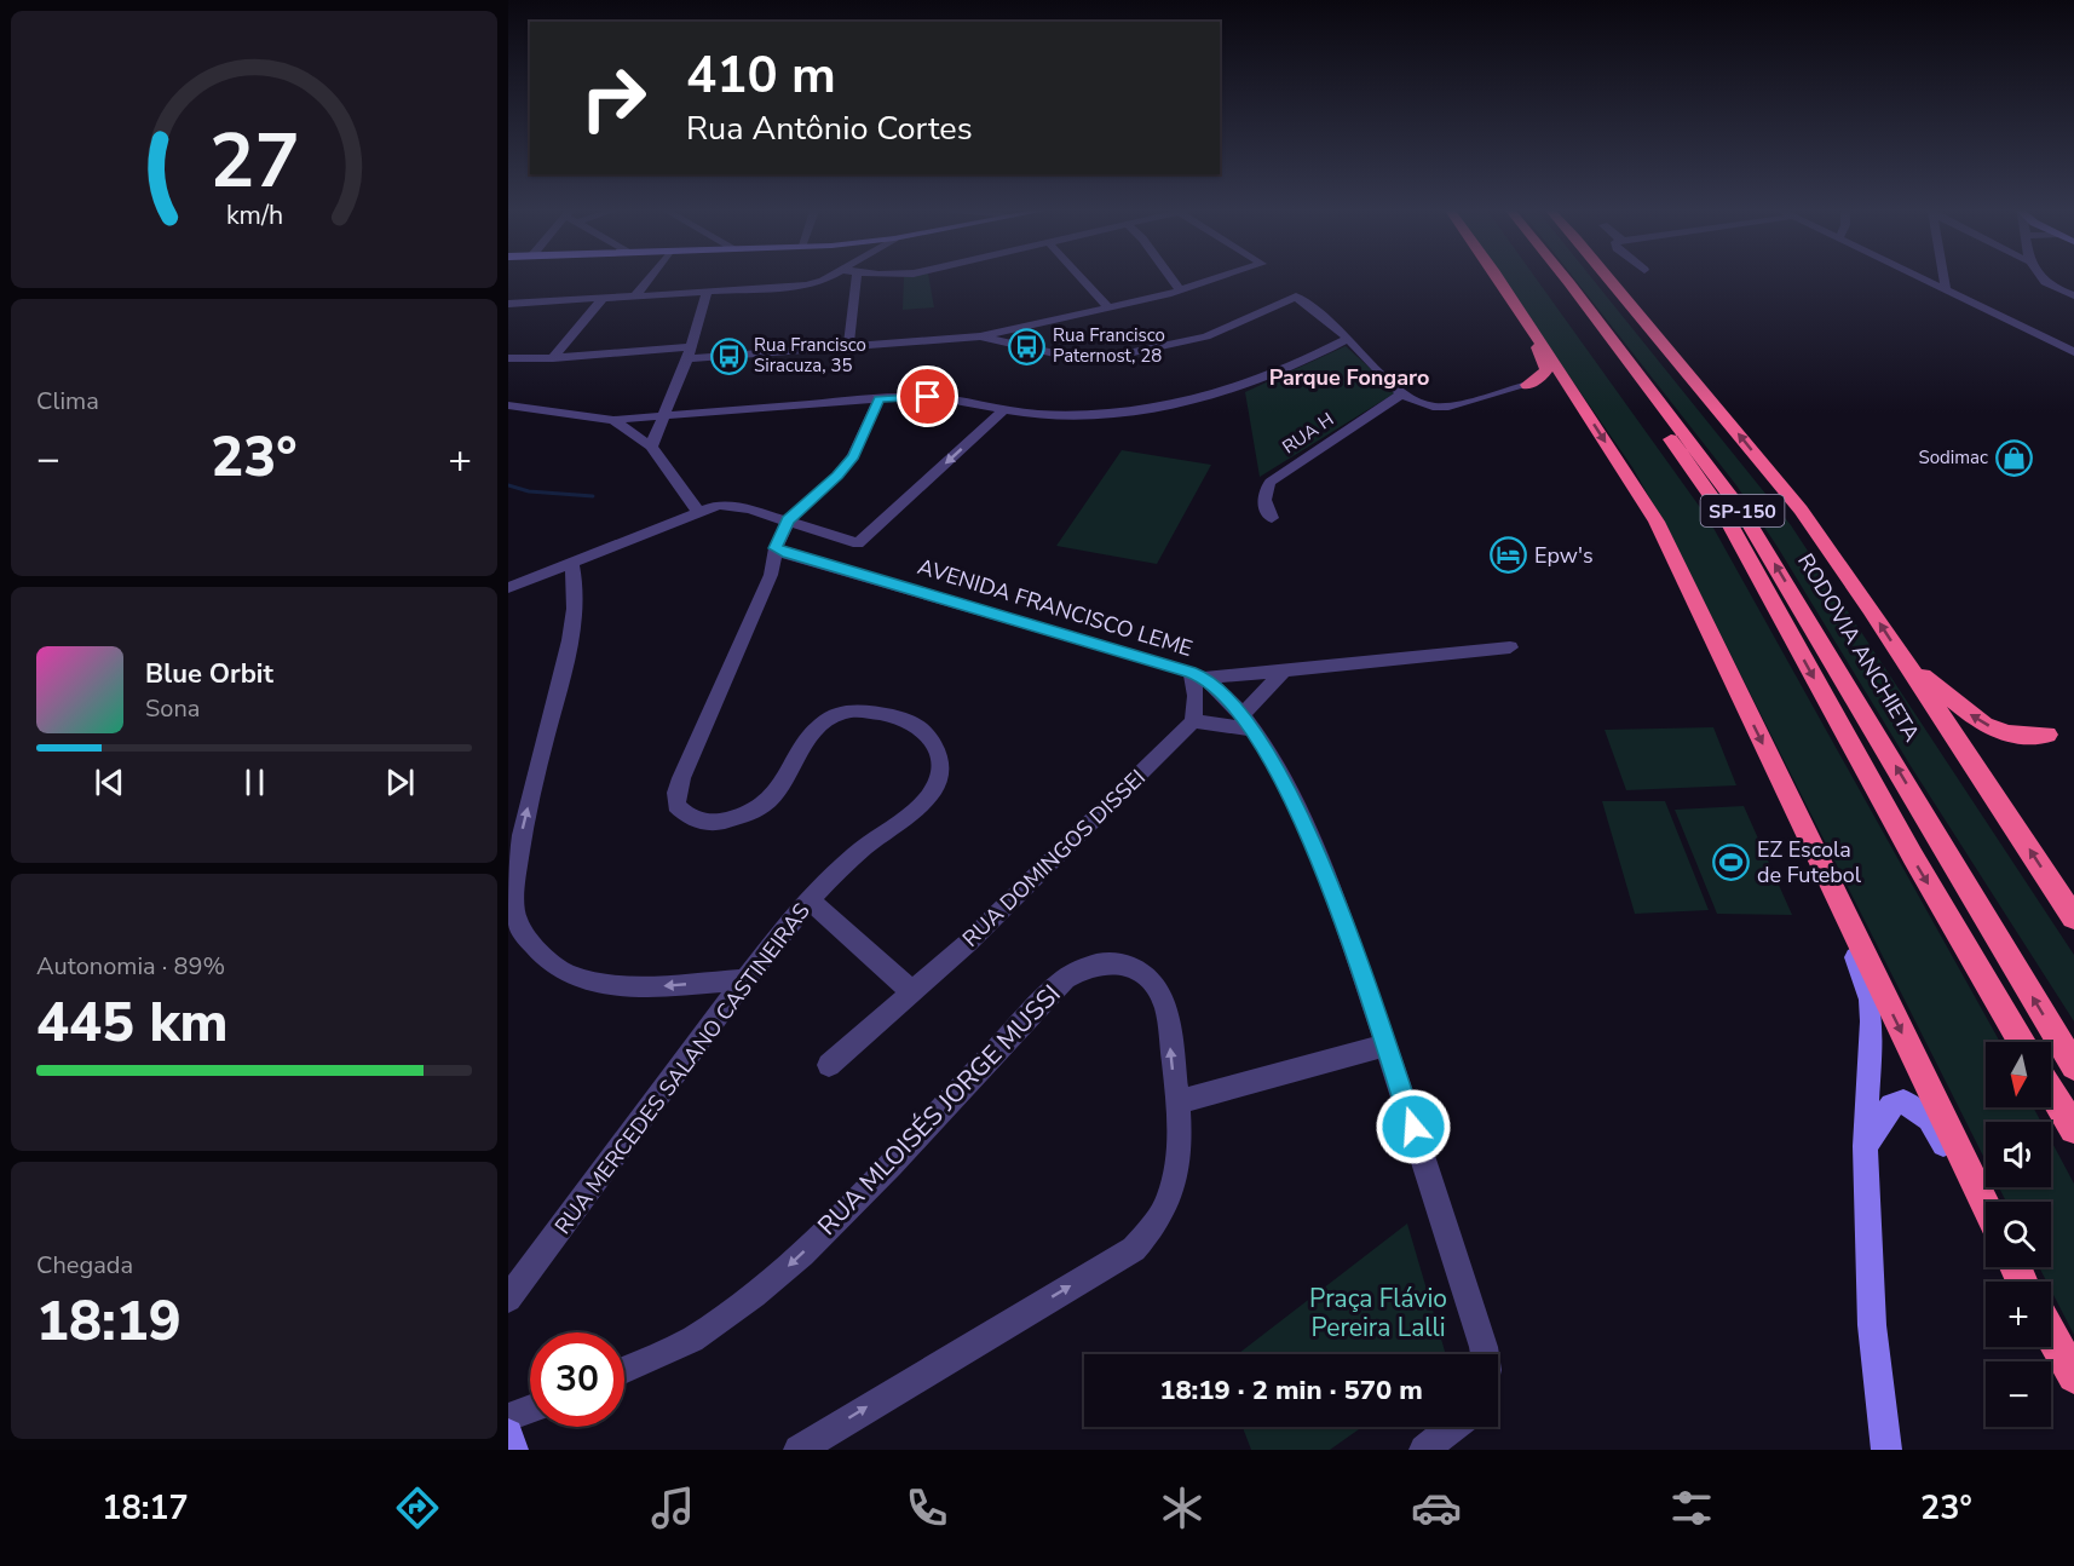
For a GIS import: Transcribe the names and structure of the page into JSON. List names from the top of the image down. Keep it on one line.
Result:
{"streets":{"highway":["SP-150","RODOVIA ANCHIETA"],"street":["RUA H","AVENIDA FRANCISCO LEME","RUA DOMINGOS DISSEI","RUA MERCEDES SALANO CASTINEIRAS","RUA MLOISÉS JORGE MUSSI"]},"crossings":[["AVENIDA FRANCISCO LEME","RUA MERCEDES SALANO CASTINEIRAS"]],"districts":["Parque Fongaro"],"parks":["Praça Flávio Pereira Lalli"],"places":{"bus stop":["Rua Francisco Paternost, 28","Rua Francisco Siracuza, 35"],"shop":["Sodimac"],"hotel":["Epw's"],"sports":["EZ Escola de Futebol"]},"north":"bottom","page":{"turn":["410 m","Rua Antônio Cortes"],"tile":["Clima",["Autonomia · 89%","445 km"],["Chegada","18:19"]],"heat":["−","23°","+"],"song":["Blue Orbit","Sona"],"map_buttons":["+","−"],"limit":"30","trip":"18:19 · 2 min · 570 m","tabs":["18:17","23°"],"gauge":["27","km/h"]}}
